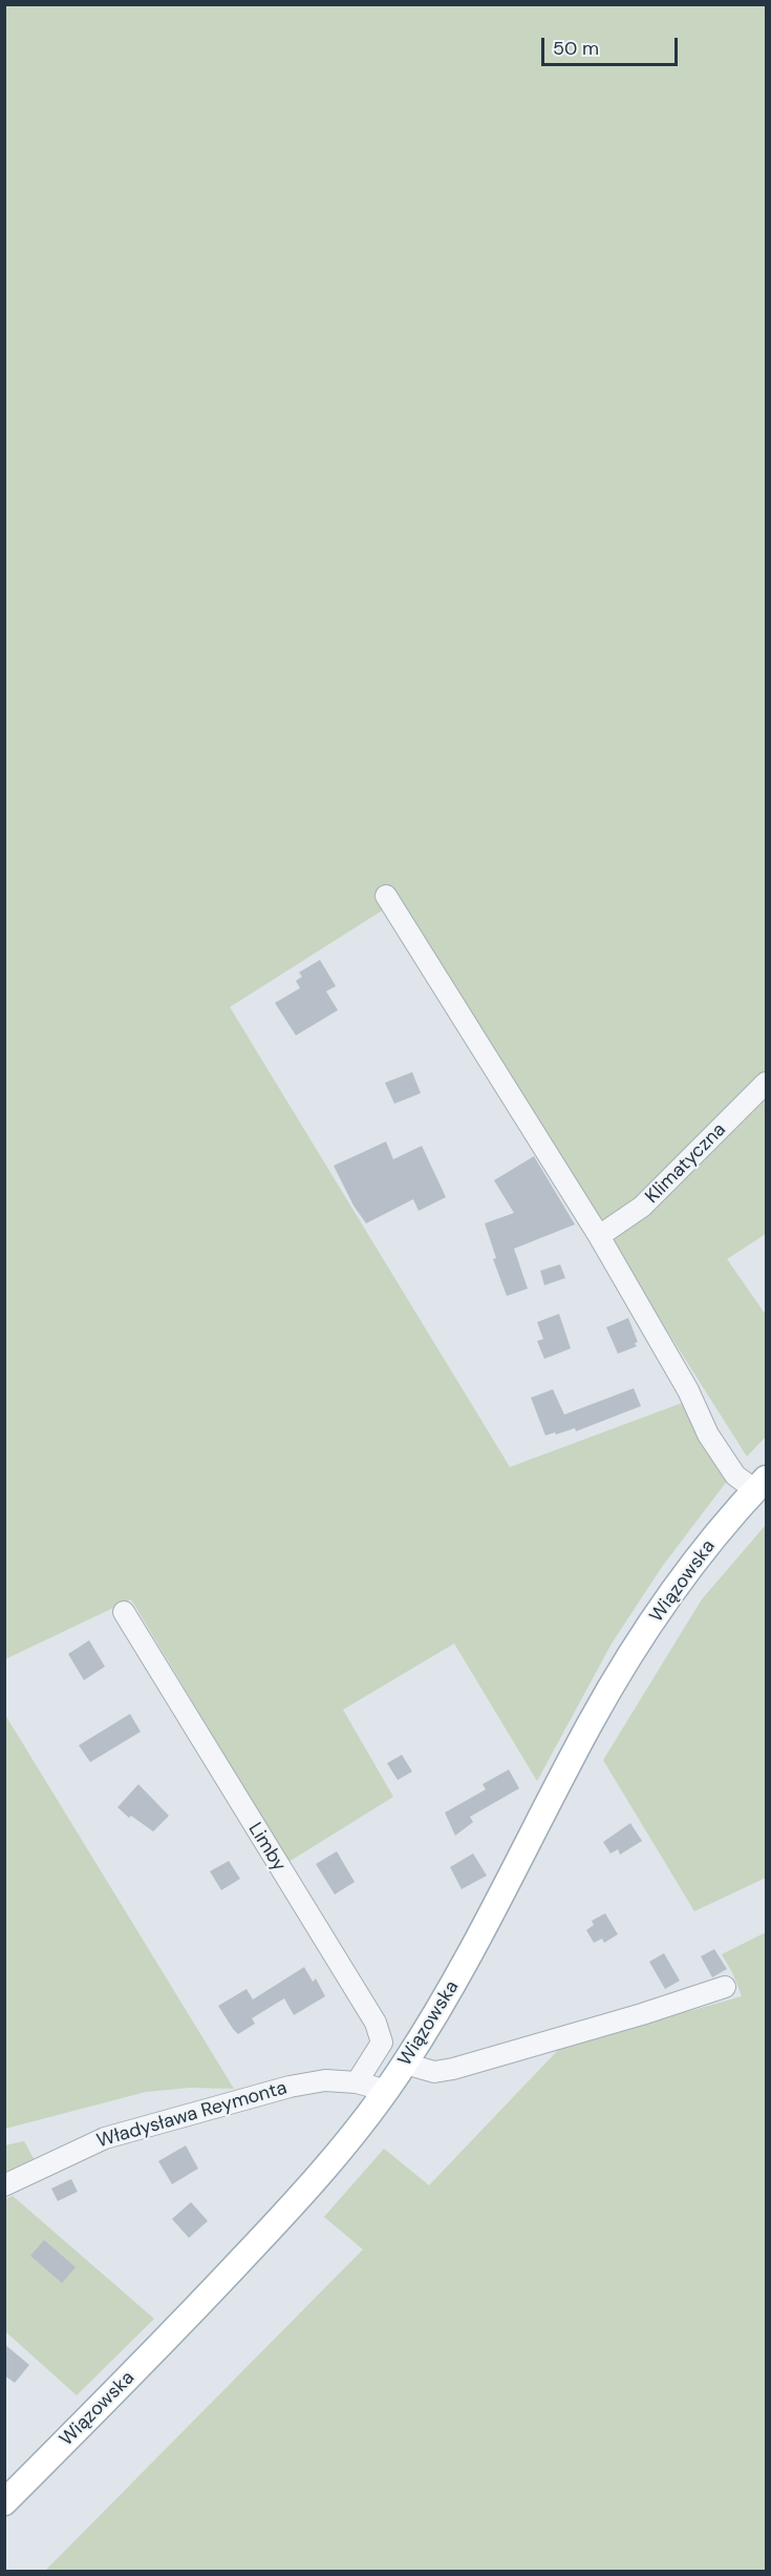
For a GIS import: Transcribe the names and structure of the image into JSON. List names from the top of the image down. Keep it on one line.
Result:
{"streets":{"main road":["Wiązowska"],"street":["Klimatyczna","Limby","Władysława Reymonta"]},"crossings":[["Wiązowska","Władysława Reymonta"],["Limby","Władysława Reymonta"]],"scale_bar":"50 m"}
